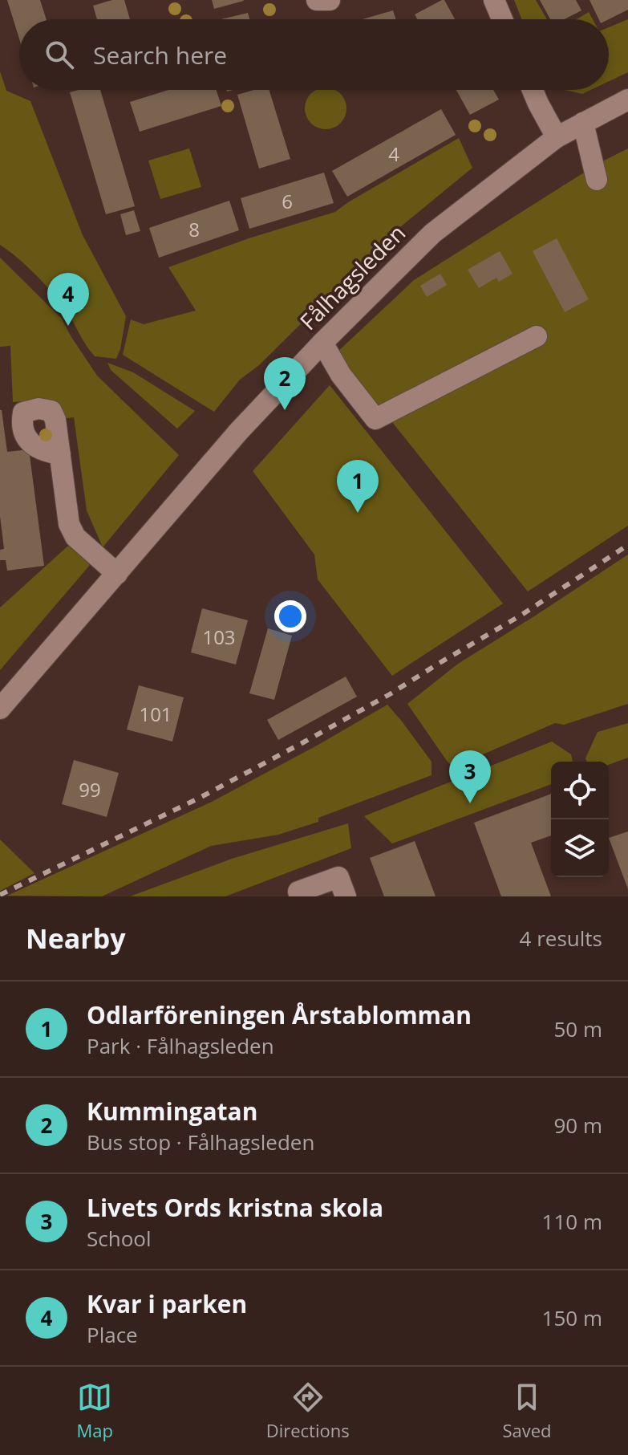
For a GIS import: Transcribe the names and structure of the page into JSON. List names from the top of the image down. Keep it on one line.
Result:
{"streets":{"street":["Fålhagsleden"]},"house_numbers":["4","6","8","103","101","99"],"page":{"search":"Search here","pins":["4","2","1","3"],"heading":["Nearby","4 results"],"list":[{"mark":"1","name":"Odlarföreningen Årstablomman","note":"Park · Fålhagsleden","value":"50 m"},{"mark":"2","name":"Kummingatan","note":"Bus stop · Fålhagsleden","value":"90 m"},{"mark":"3","name":"Livets Ords kristna skola","note":"School","value":"110 m"},{"mark":"4","name":"Kvar i parken","note":"Place","value":"150 m"}],"nav":["Map","Directions","Saved"]}}
